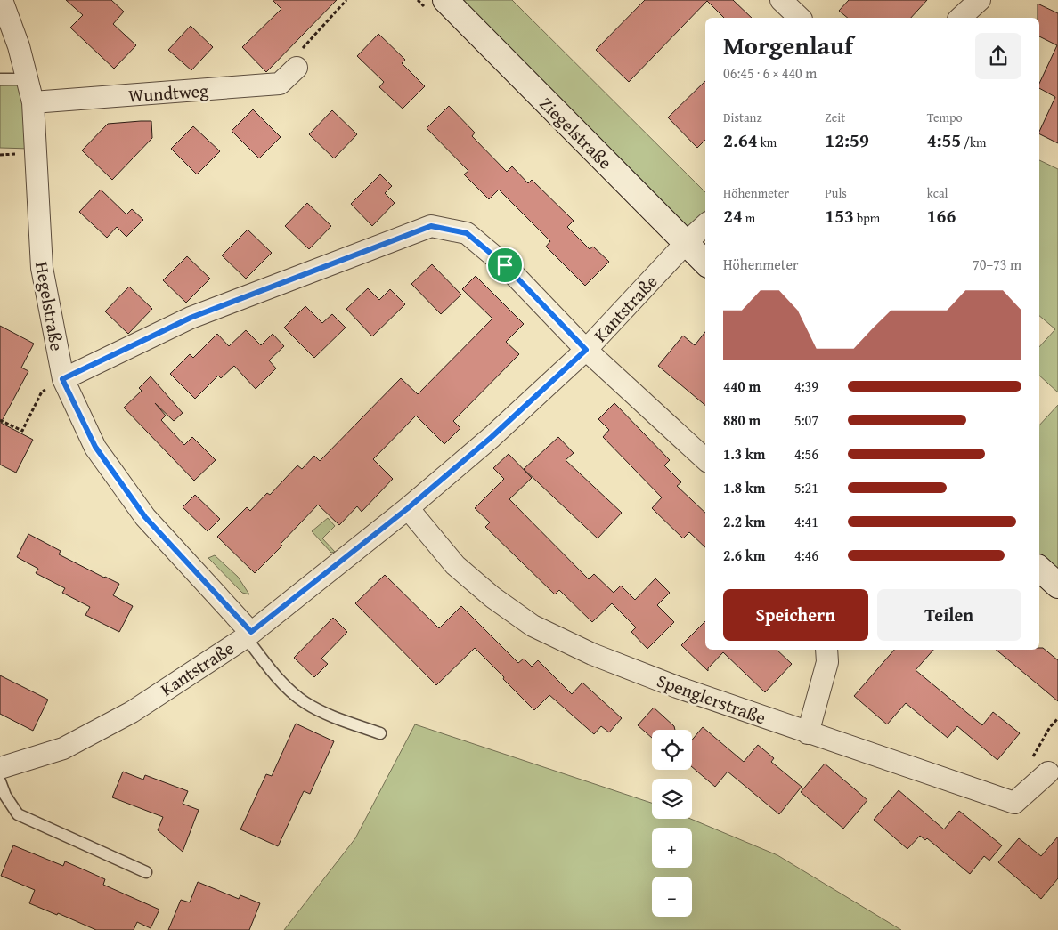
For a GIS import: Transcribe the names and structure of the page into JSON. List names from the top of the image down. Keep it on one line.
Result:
{"streets":{"main road":["Ziegelstraße"],"street":["Wundtweg","Hegelstraße","Kantstraße","Spenglerstraße"]},"crossings":[["Wundtweg","Hegelstraße"],["Ziegelstraße","Kantstraße"],["Hegelstraße","Kantstraße"],["Kantstraße","Spenglerstraße"]],"page":{"heading":["Morgenlauf","06:45 · 6 × 440 m"],"stats":[["Distanz","2.64 km"],["Zeit","12:59"],["Tempo","4:55 /km"],["Höhenmeter","24 m"],["Puls","153 bpm"],["kcal","166"]],"chart":["Höhenmeter","70–73 m"],"list":[{"name":"440 m","note":"4:39"},{"name":"880 m","note":"5:07"},{"name":"1.3 km","note":"4:56"},{"name":"1.8 km","note":"5:21"},{"name":"2.2 km","note":"4:41"},{"name":"2.6 km","note":"4:46"}],"buttons":["Speichern","Teilen"],"map_buttons":["+","−"]}}
